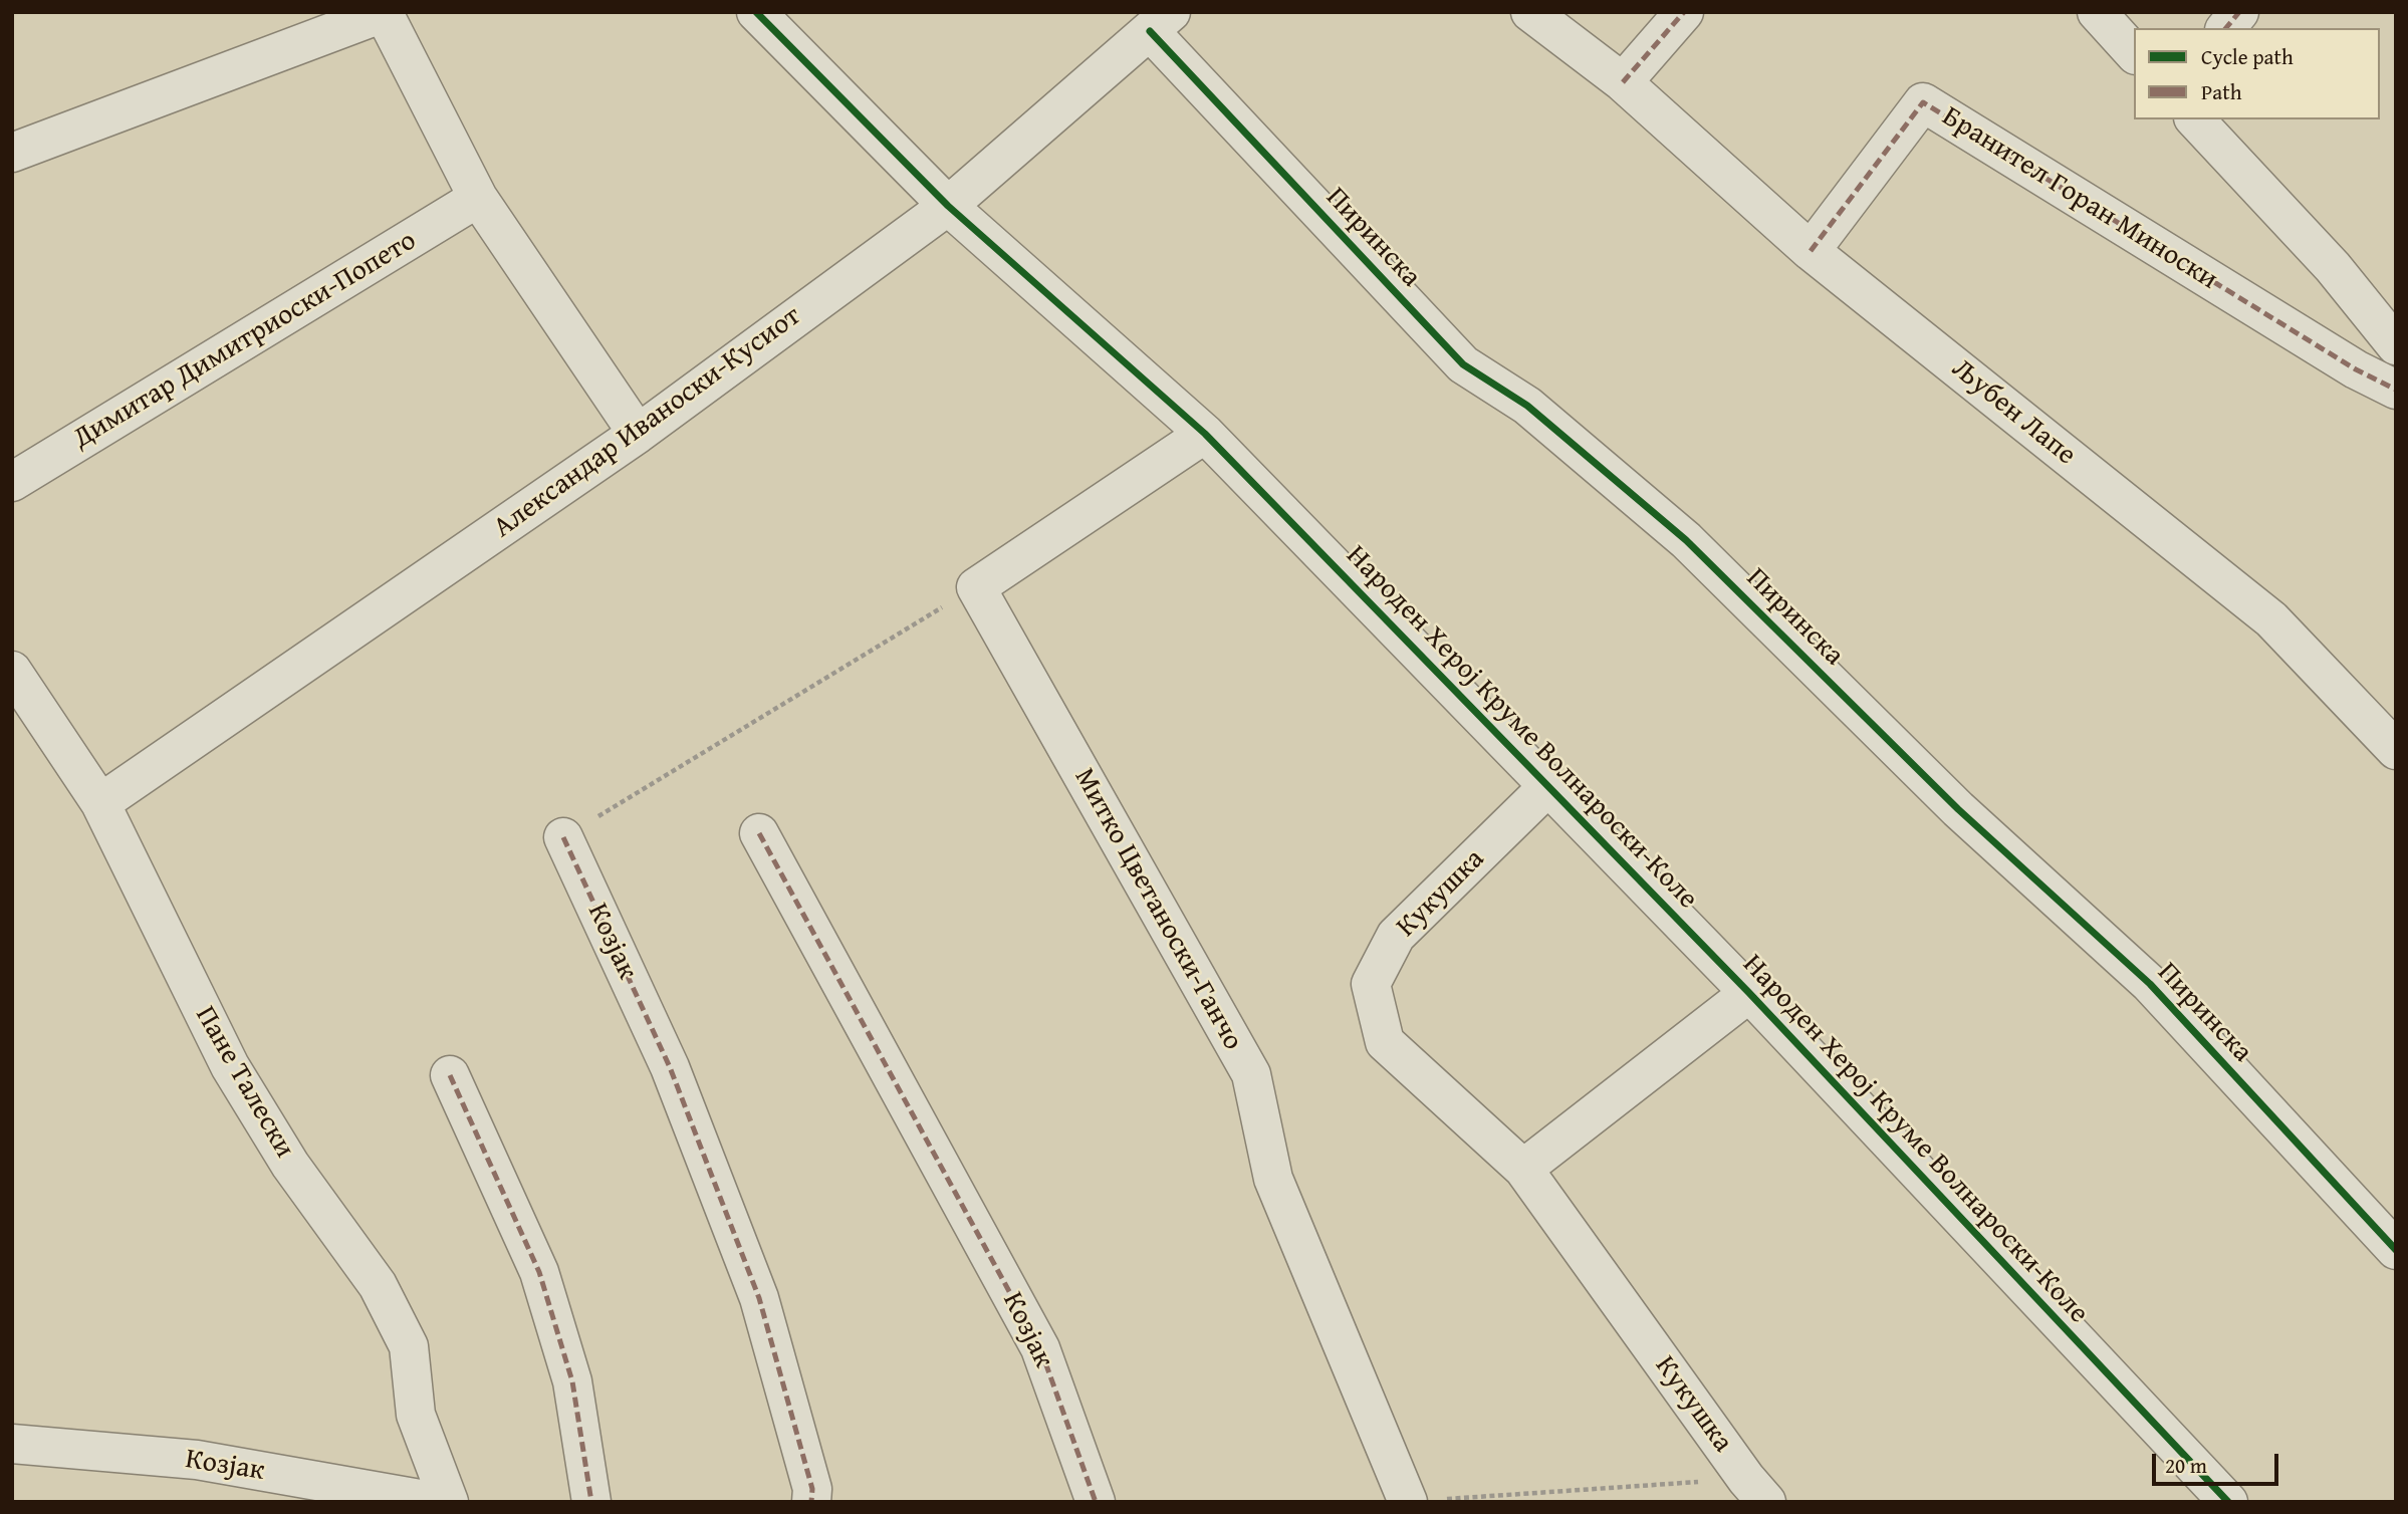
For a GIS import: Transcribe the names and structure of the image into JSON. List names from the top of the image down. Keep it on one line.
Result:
{"streets":{"street":["Бранител Горан Миноски","Пиринска","Димитар Димитриоски-Попето","Љубен Лапе","Александар Иваноски-Кусиот","Народен Херој Круме Волнароски-Коле","Кукушка","Митко Цветаноски-Ганчо","Козјак","Пане Талески"]},"crossings":[["Бранител Горан Миноски","Љубен Лапе"],["Пиринска","Александар Иваноски-Кусиот"],["Александар Иваноски-Кусиот","Народен Херој Круме Волнароски-Коле"],["Александар Иваноски-Кусиот","Пане Талески"],["Народен Херој Круме Волнароски-Коле","Кукушка"]],"legend":["Cycle path","Path"],"scale_bar":"20 m"}
